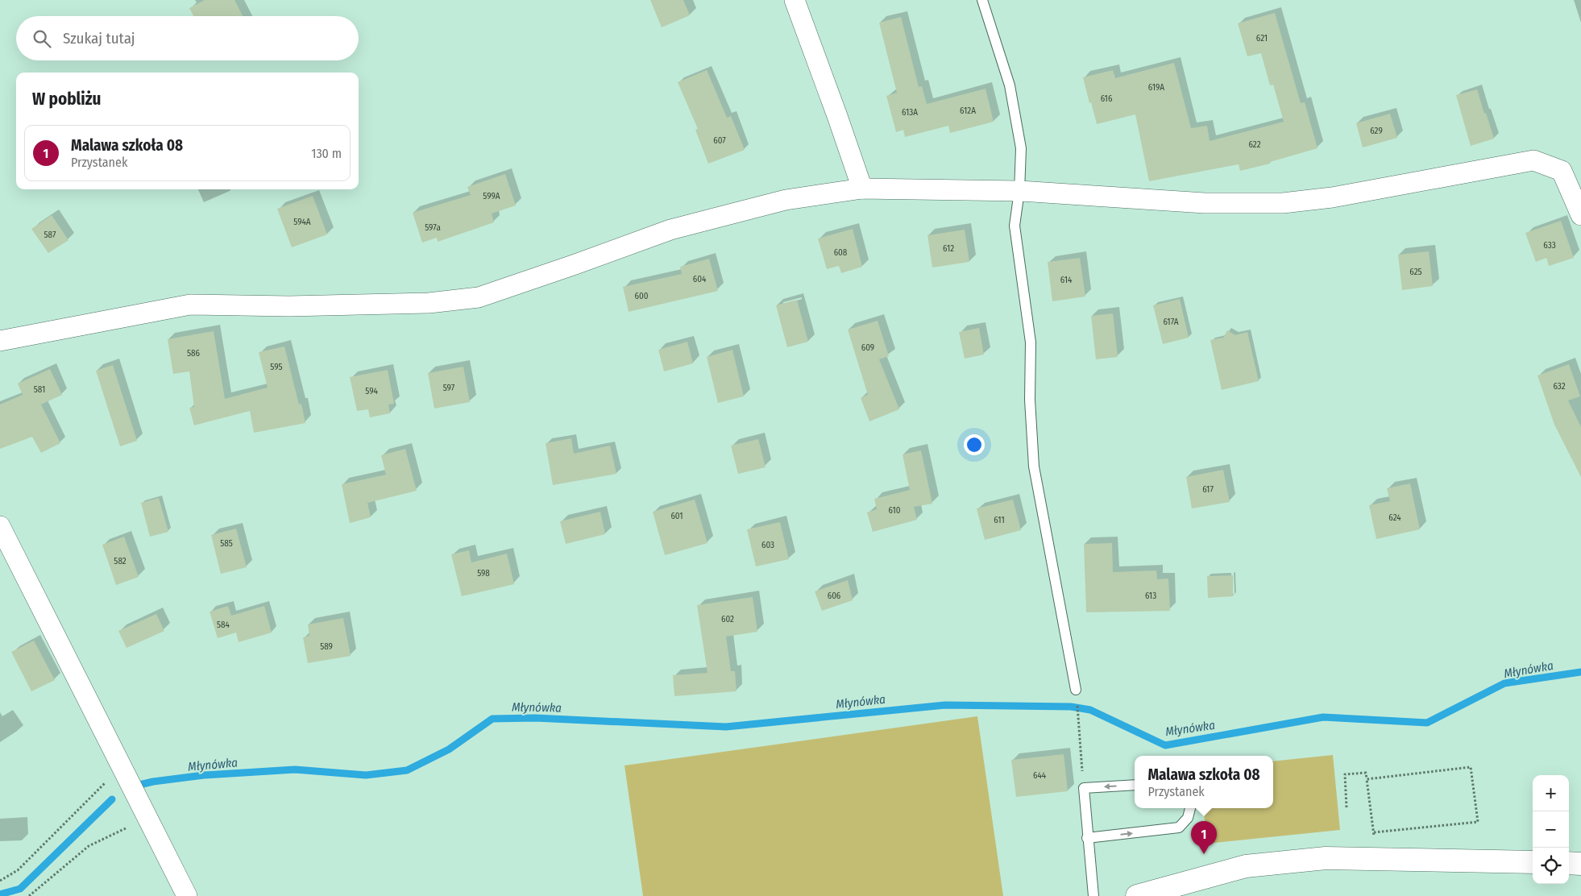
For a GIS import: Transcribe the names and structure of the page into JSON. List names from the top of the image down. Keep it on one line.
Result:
{"water":["Młynówka"],"house_numbers":["621","619A","616","612A","613A","629","607","622","599A","594A","597a","587","633","612","608","625","604","614","600","617A","609","586","595","632","597","581","594","617","610","601","624","611","585","603","582","598","606","613","602","584","589","644"],"page":{"search":"Szukaj tutaj","heading":"W pobliżu","list":[{"mark":"1","name":"Malawa szkoła 08","note":"Przystanek","value":"130 m"}],"popup":["Malawa szkoła 08","Przystanek"],"map_buttons":["+","−"],"pins":"1"}}
